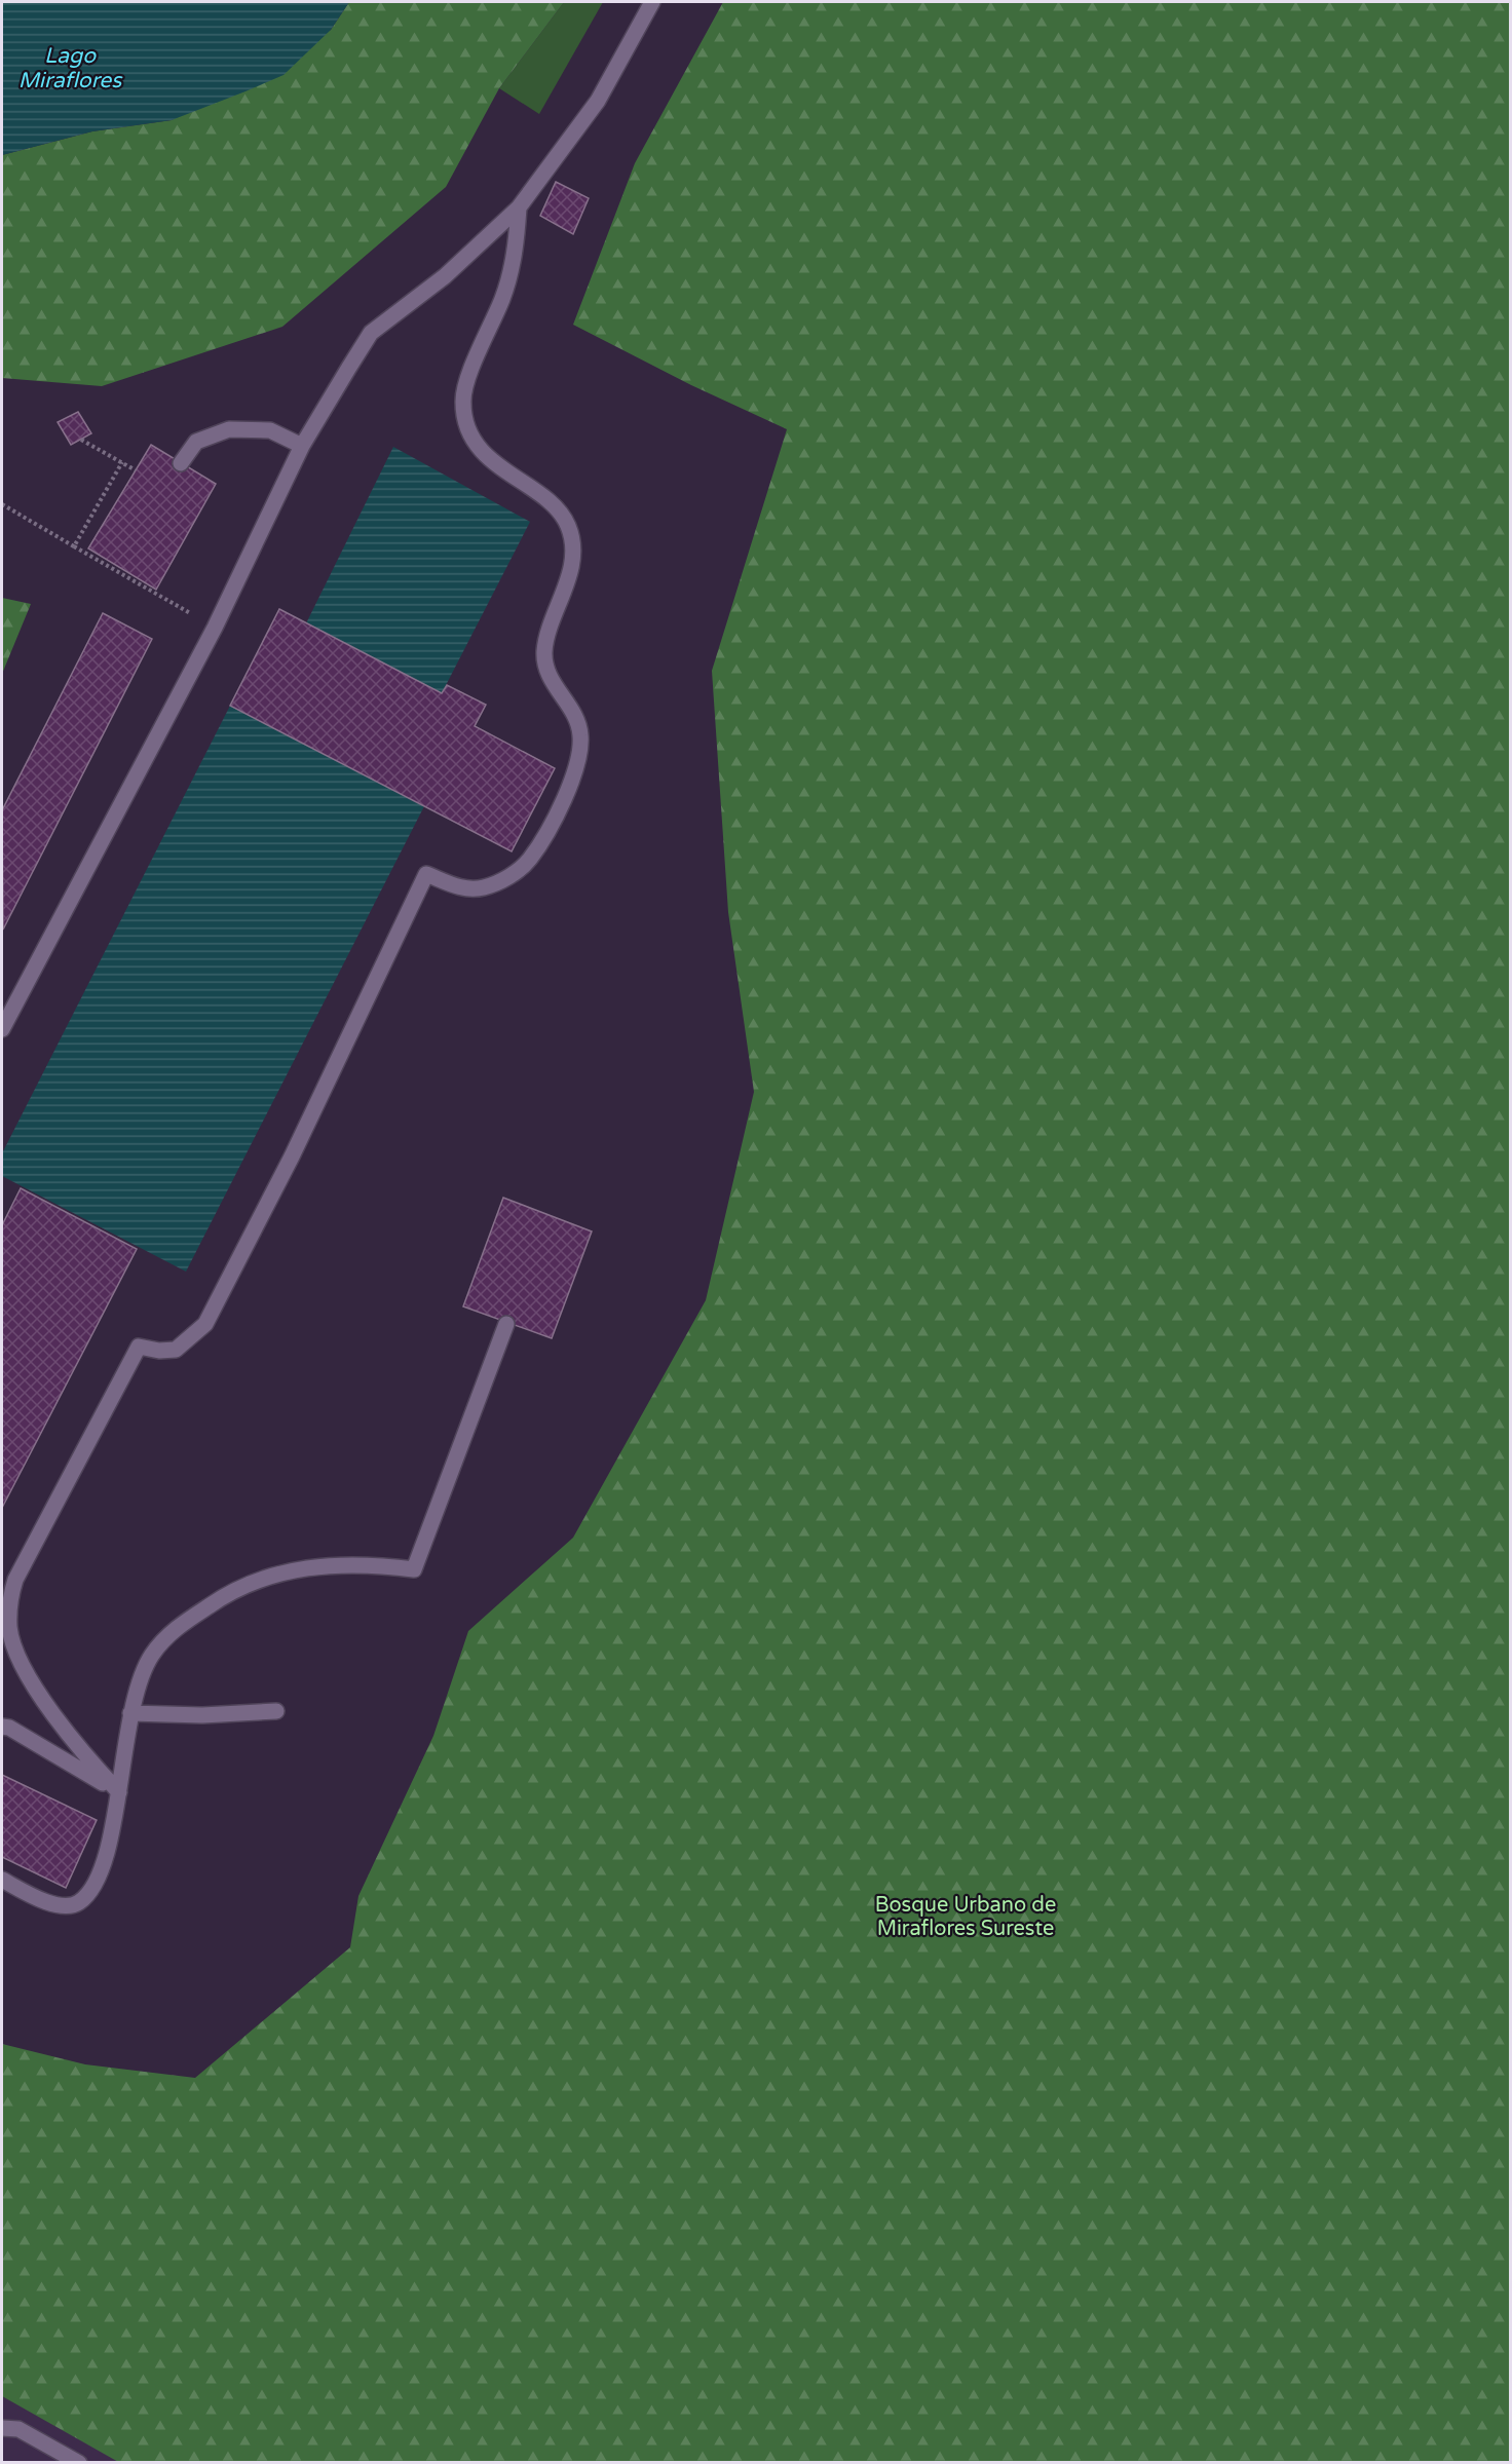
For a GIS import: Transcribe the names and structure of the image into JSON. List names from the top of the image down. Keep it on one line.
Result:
{"water":["Lago Miraflores"],"parks":["Bosque Urbano de Miraflores Sureste"]}
